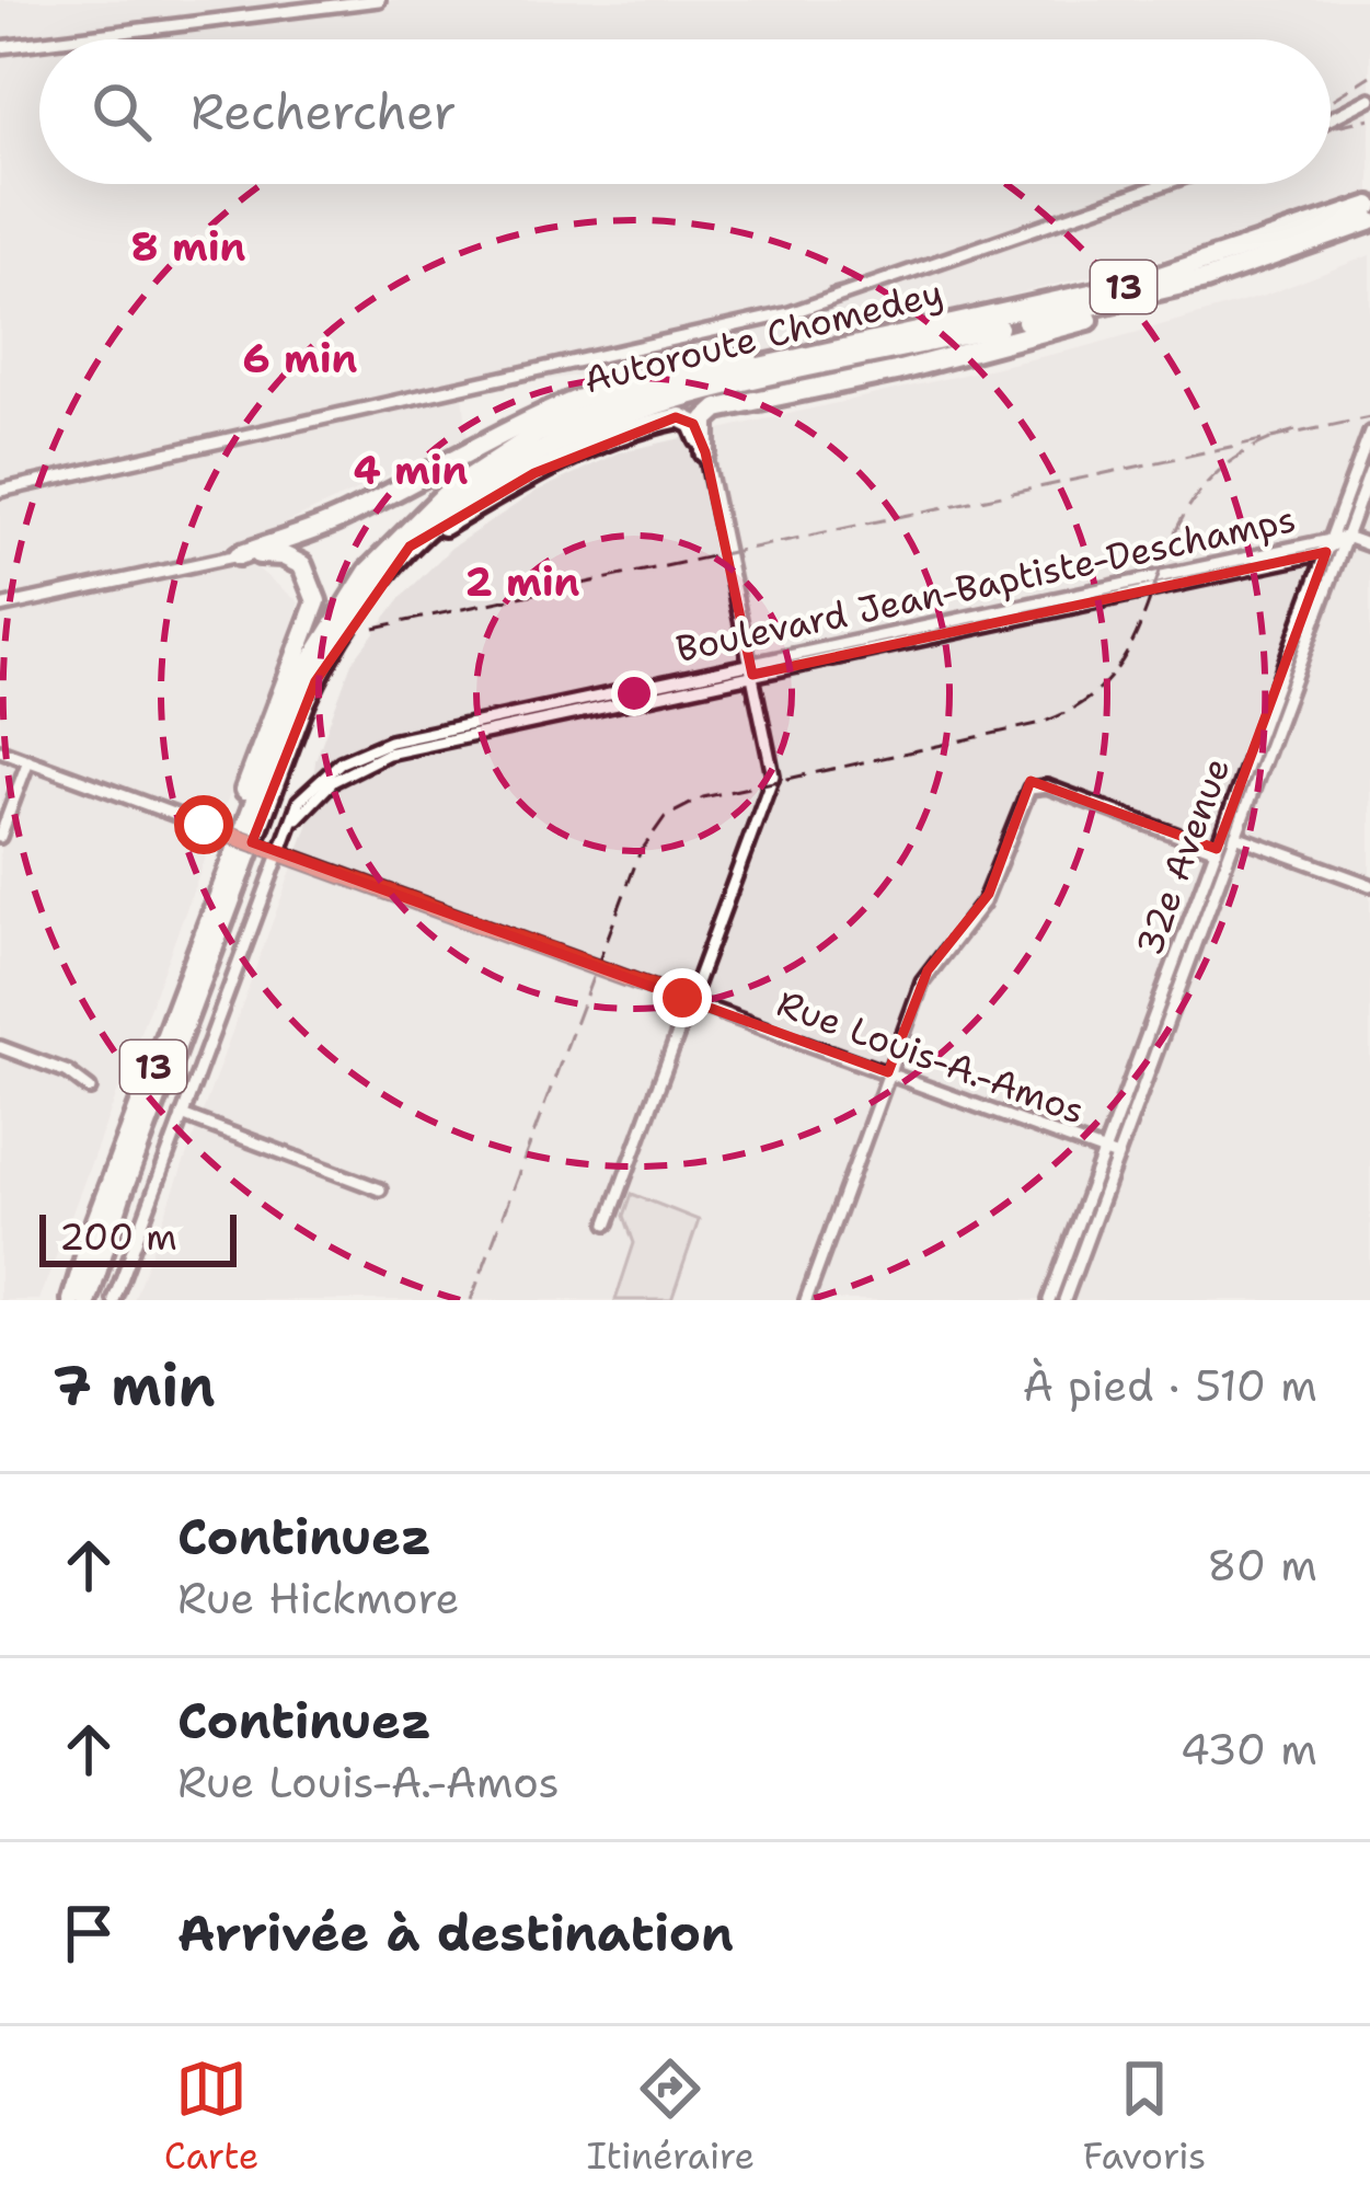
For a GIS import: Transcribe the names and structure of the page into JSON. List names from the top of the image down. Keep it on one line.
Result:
{"streets":{"highway":["13","Autoroute Chomedey"],"street":["Boulevard Jean-Baptiste-Deschamps","32e Avenue","Rue Louis-A.-Amos"]},"crossings":[["Boulevard Jean-Baptiste-Deschamps","32e Avenue"],["Boulevard Jean-Baptiste-Deschamps","Rue Louis-A.-Amos"],["32e Avenue","Rue Louis-A.-Amos"]],"scale_bar":"200 m","page":{"search":"Rechercher","scale":"200 m","heading":["7 min","À pied · 510 m"],"list":[["Continuez","Rue Hickmore","80 m"],["Continuez","Rue Louis-A.-Amos","430 m"],"Arrivée à destination"],"nav":["Carte","Itinéraire","Favoris"]},"rings":["8 min","6 min","4 min","2 min"]}
